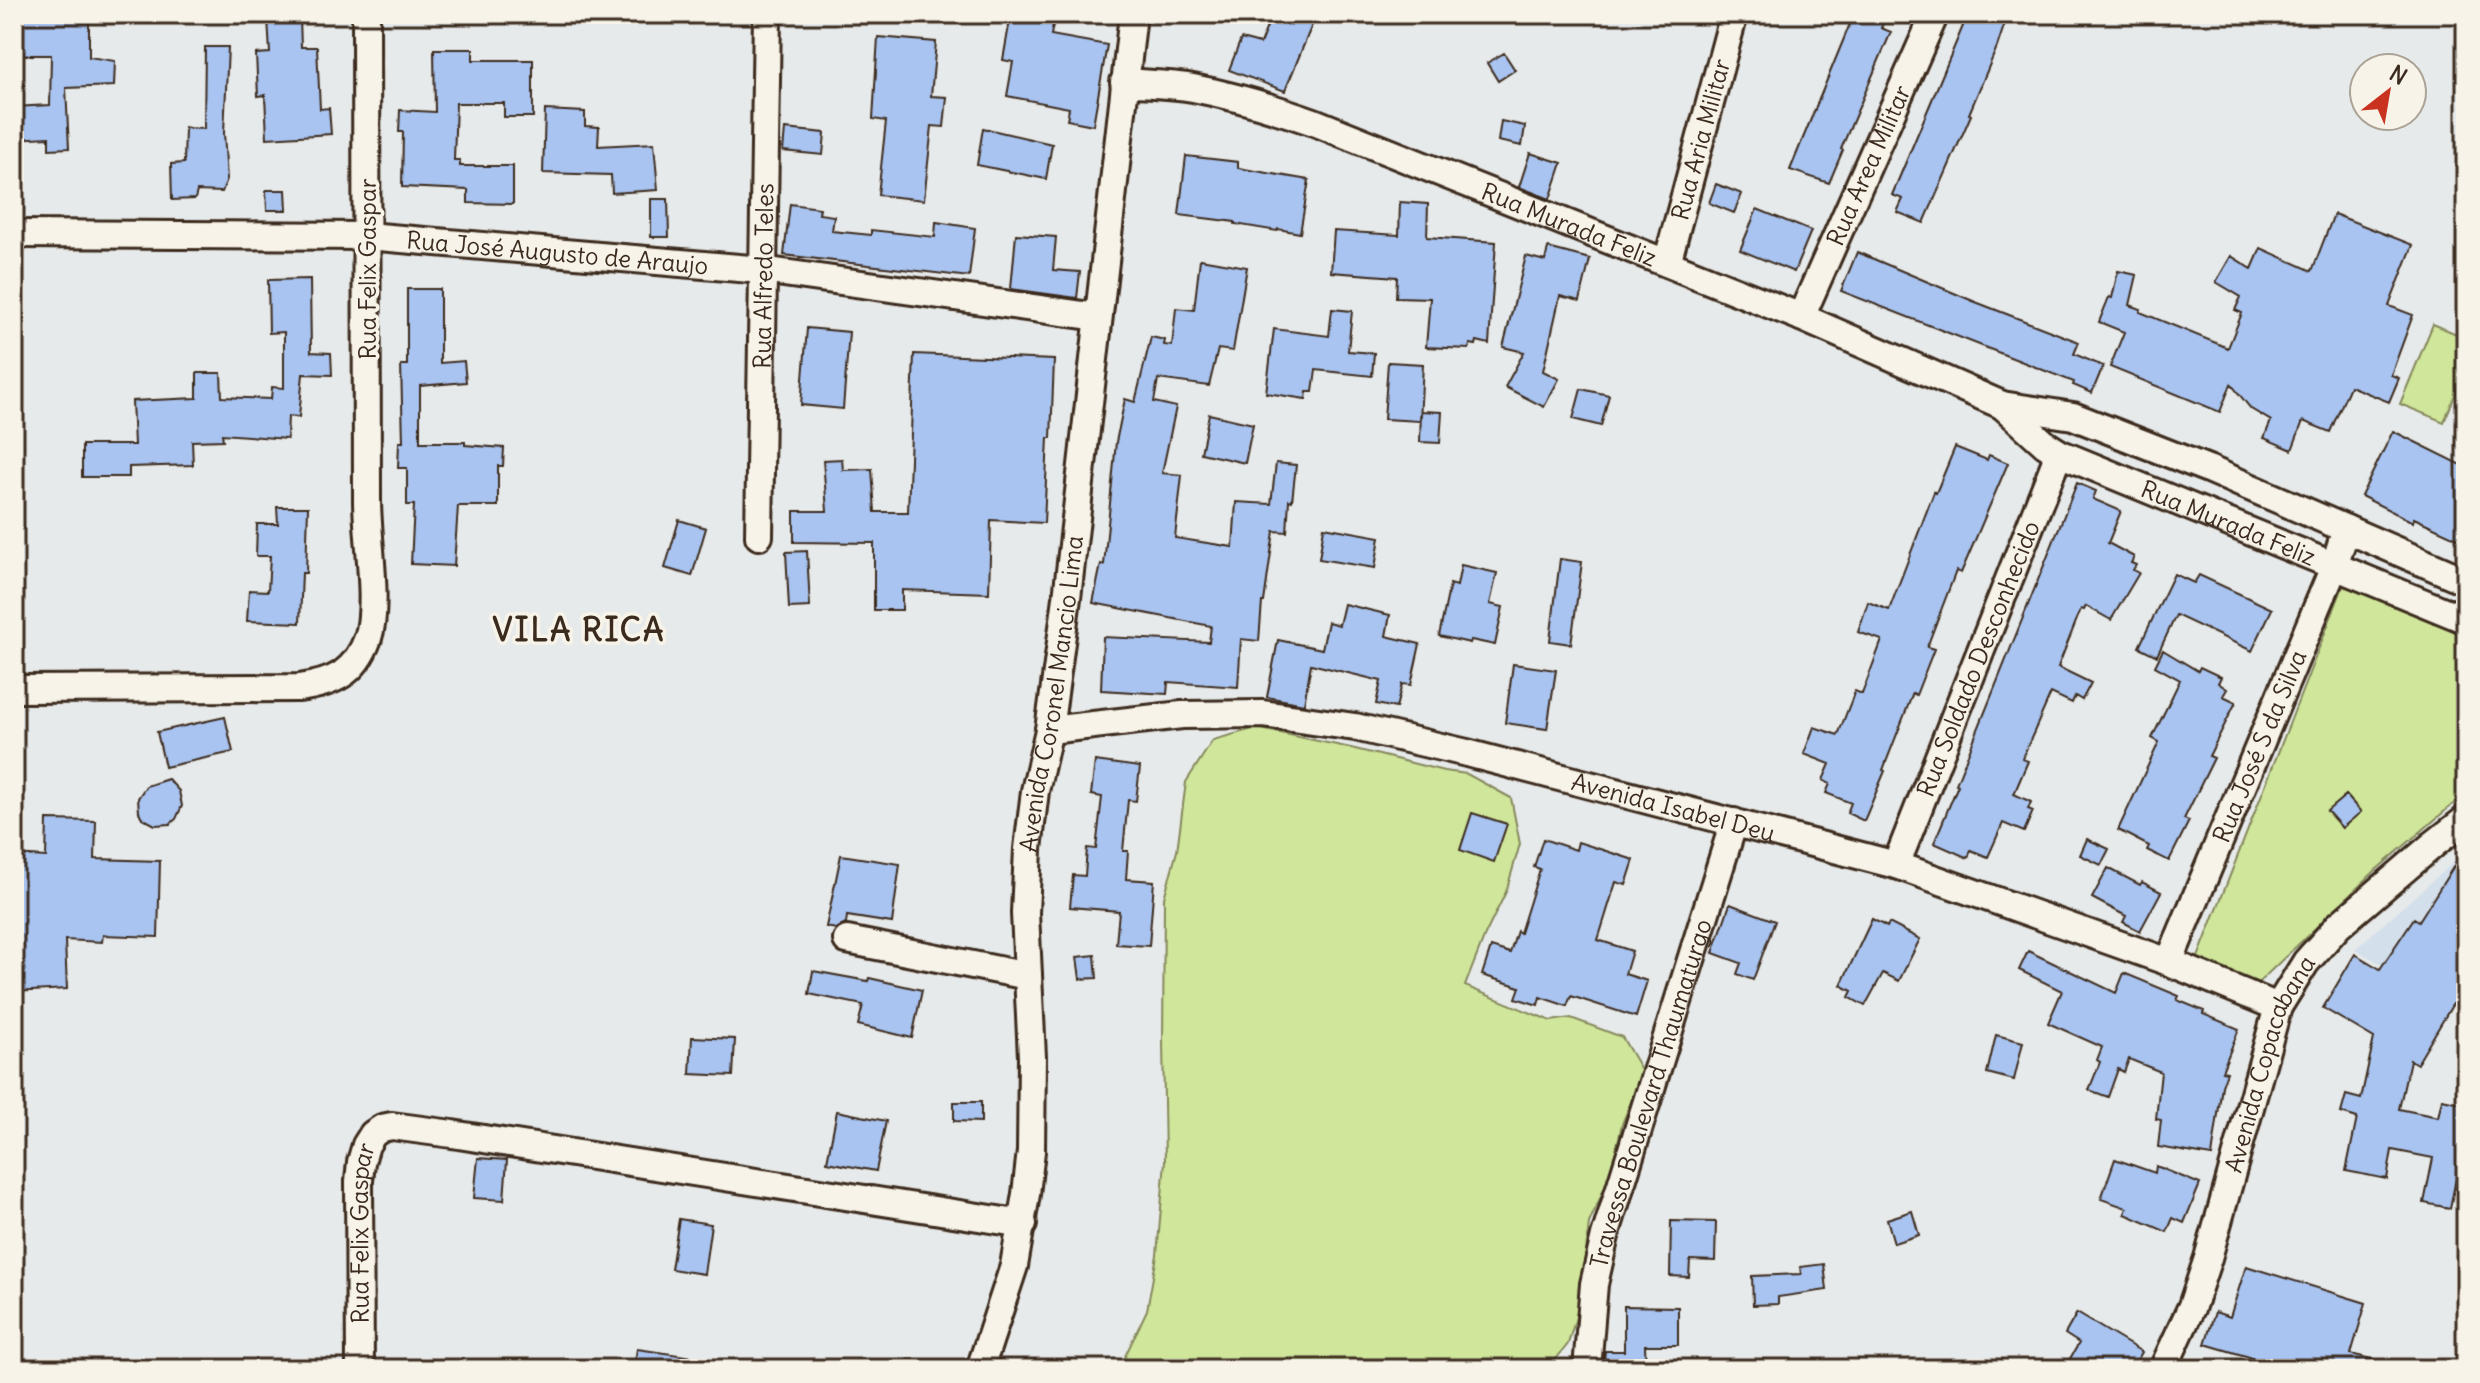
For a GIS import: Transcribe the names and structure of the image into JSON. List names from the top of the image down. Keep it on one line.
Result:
{"streets":{"street":["Rua Aria Militar","Rua Área Militar","Rua Murada Feliz","Rua José Augusto de Araujo","Rua Felix Gaspar","Rua Alfredo Teles","Rua Soldado Desconhecido","Avenida Coronel Mancio Lima","Rua José S da Silva","Avenida Isabel Deu","Avenida Copacabana","Travessa Boulevard Thaumaturgo"]},"crossings":[["Rua Aria Militar","Rua Murada Feliz"],["Rua Área Militar","Rua Murada Feliz"],["Rua Murada Feliz","Rua Soldado Desconhecido"],["Rua Murada Feliz","Avenida Coronel Mancio Lima"],["Rua Murada Feliz","Rua José S da Silva"],["Rua José Augusto de Araujo","Rua Felix Gaspar"],["Rua José Augusto de Araujo","Rua Alfredo Teles"],["Rua José Augusto de Araujo","Avenida Coronel Mancio Lima"],["Rua Felix Gaspar","Avenida Coronel Mancio Lima"],["Rua Soldado Desconhecido","Avenida Isabel Deu"],["Avenida Coronel Mancio Lima","Avenida Isabel Deu"],["Rua José S da Silva","Avenida Isabel Deu"],["Avenida Isabel Deu","Avenida Copacabana"],["Avenida Isabel Deu","Travessa Boulevard Thaumaturgo"]],"districts":["VILA RICA"],"north":"top right"}
